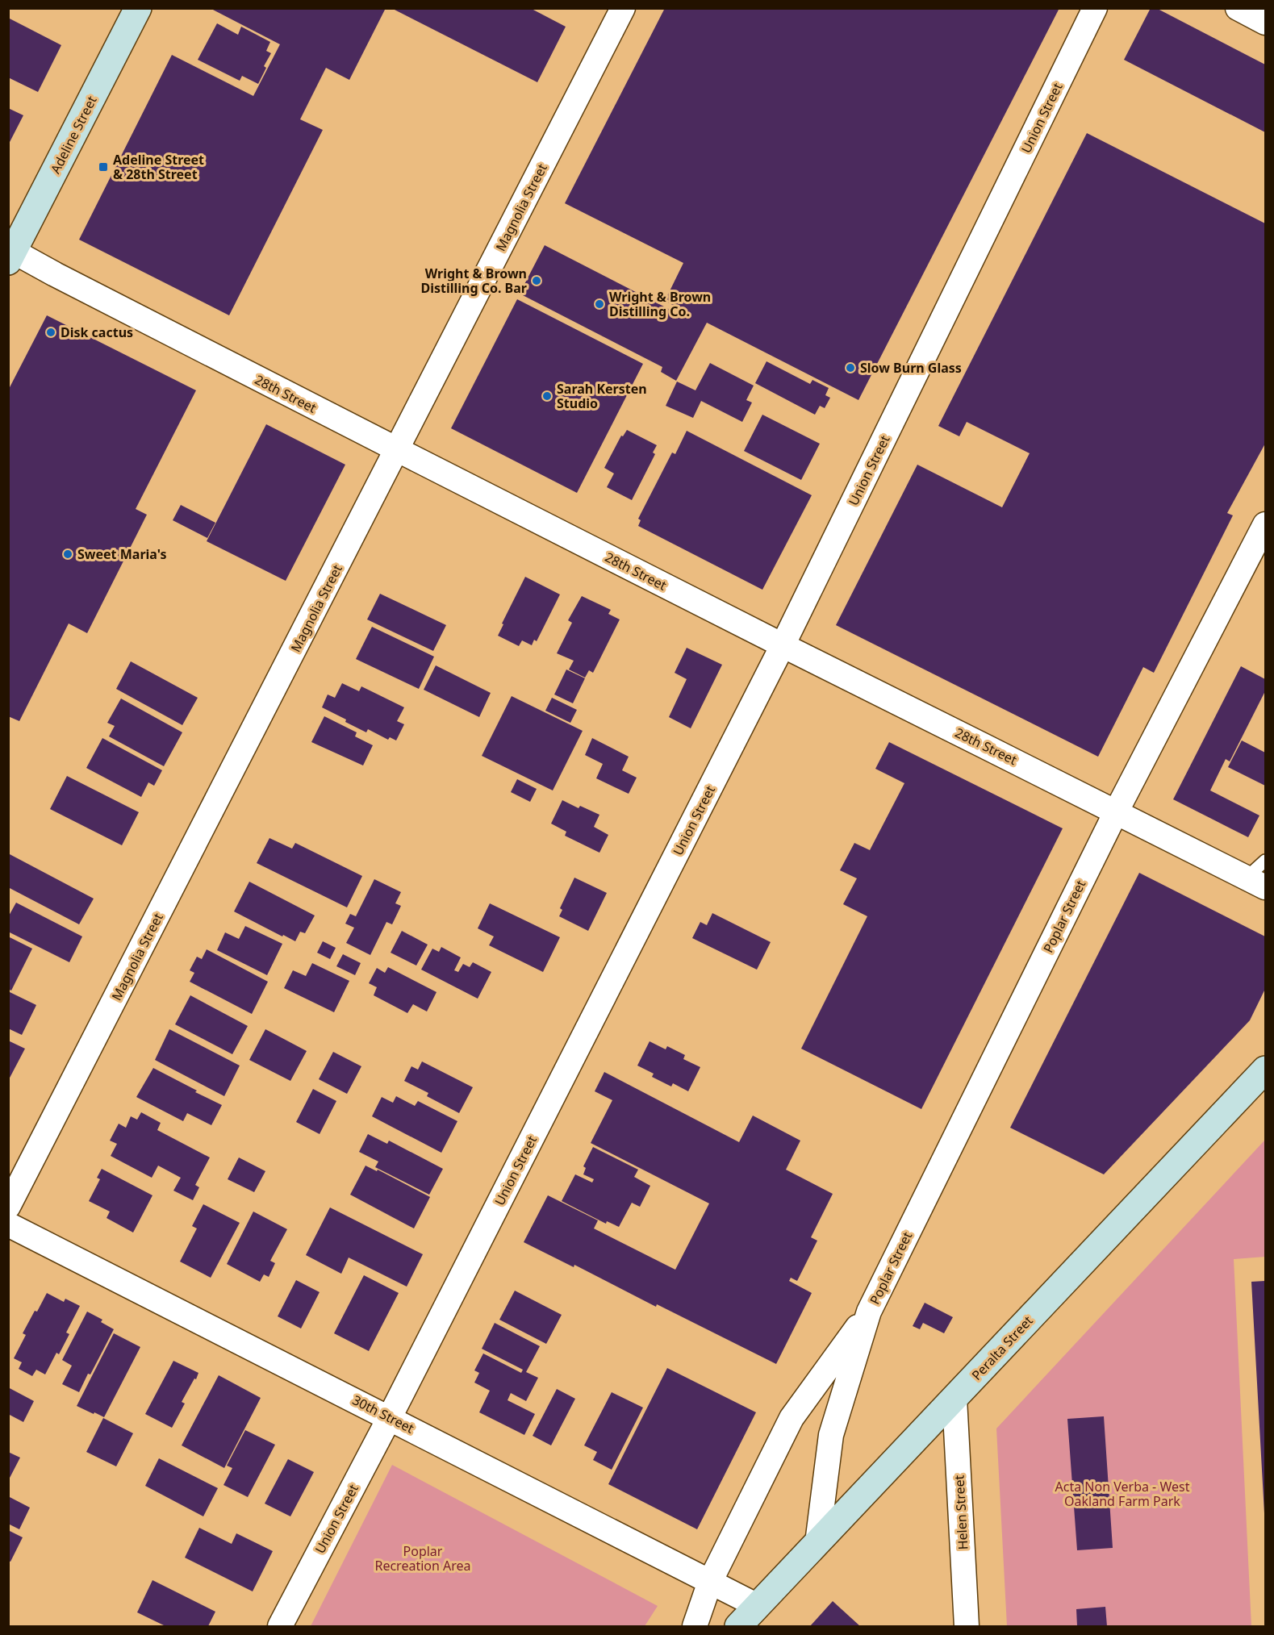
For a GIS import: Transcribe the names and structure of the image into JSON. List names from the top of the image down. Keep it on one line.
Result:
{"streets":{"street":["Union Street","Adeline Street","Magnolia Street","28th Street","Poplar Street","Peralta Street","30th Street","Helen Street"]},"crossings":[["Union Street","28th Street"],["Union Street","30th Street"],["Adeline Street","28th Street"],["Magnolia Street","28th Street"],["28th Street","Poplar Street"],["Poplar Street","Peralta Street"],["Poplar Street","30th Street"],["Peralta Street","30th Street"],["Peralta Street","Helen Street"]],"parks":["Acta Non Verba - West Oakland Farm Park","Poplar Recreation Area"],"places":{"transit":["Adeline Street & 28th Street"],"other":["Wright & Brown Distilling Co. Bar","Wright & Brown Distilling Co.","Disk cactus","Slow Burn Glass","Sarah Kersten Studio","Sweet Maria's"]}}
